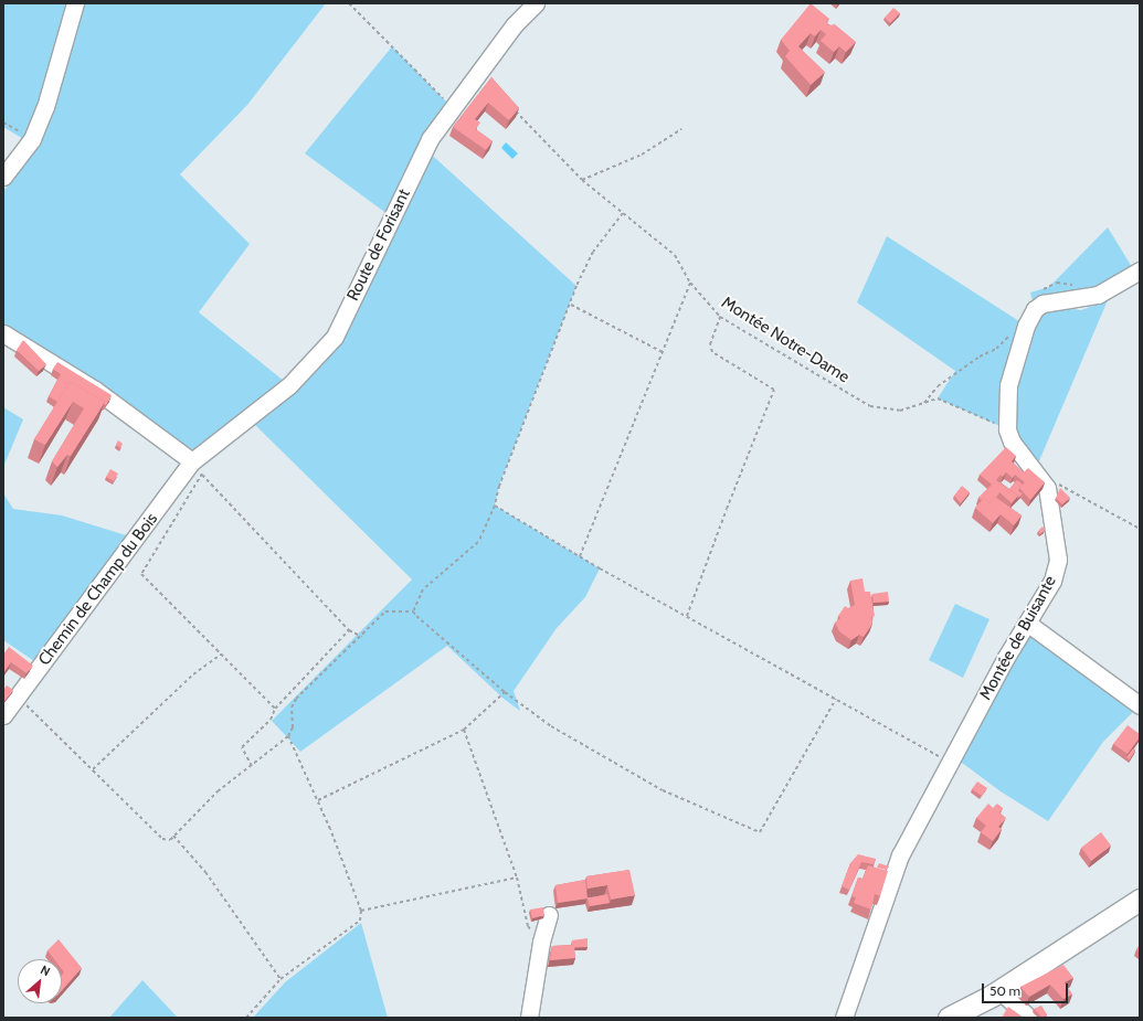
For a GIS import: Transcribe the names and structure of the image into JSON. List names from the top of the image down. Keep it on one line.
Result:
{"streets":{"street":["Route de Forisant","Chemin de Champ du Bois","Montée de Buisante"],"path":["Montée Notre-Dame"]},"crossings":[["Route de Forisant","Chemin de Champ du Bois"],["Montée Notre-Dame","Montée de Buisante"]],"scale_bar":"50 m","north":"top right"}
